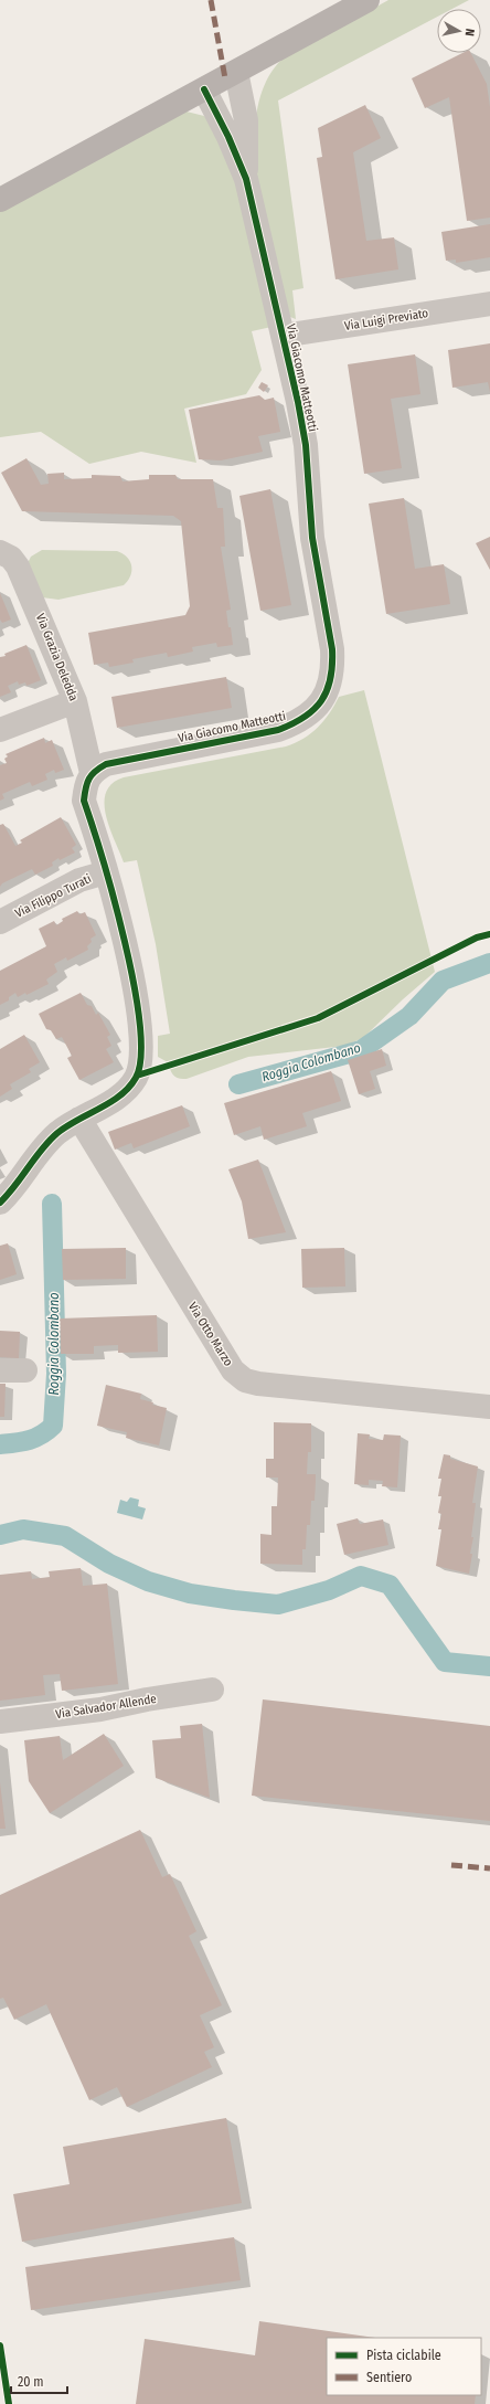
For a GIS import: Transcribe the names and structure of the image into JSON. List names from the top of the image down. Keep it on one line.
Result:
{"streets":{"street":["Via Luigi Previato","Via Giacomo Matteotti","Via Grazia Deledda","Via Filippo Turati","Via Otto Marzo","Via Salvador Allende"]},"crossings":[["Via Luigi Previato","Via Giacomo Matteotti"],["Via Giacomo Matteotti","Via Grazia Deledda"]],"water":["Roggia Colombano"],"legend":["Pista ciclabile","Sentiero"],"scale_bar":"20 m","north":"right"}
